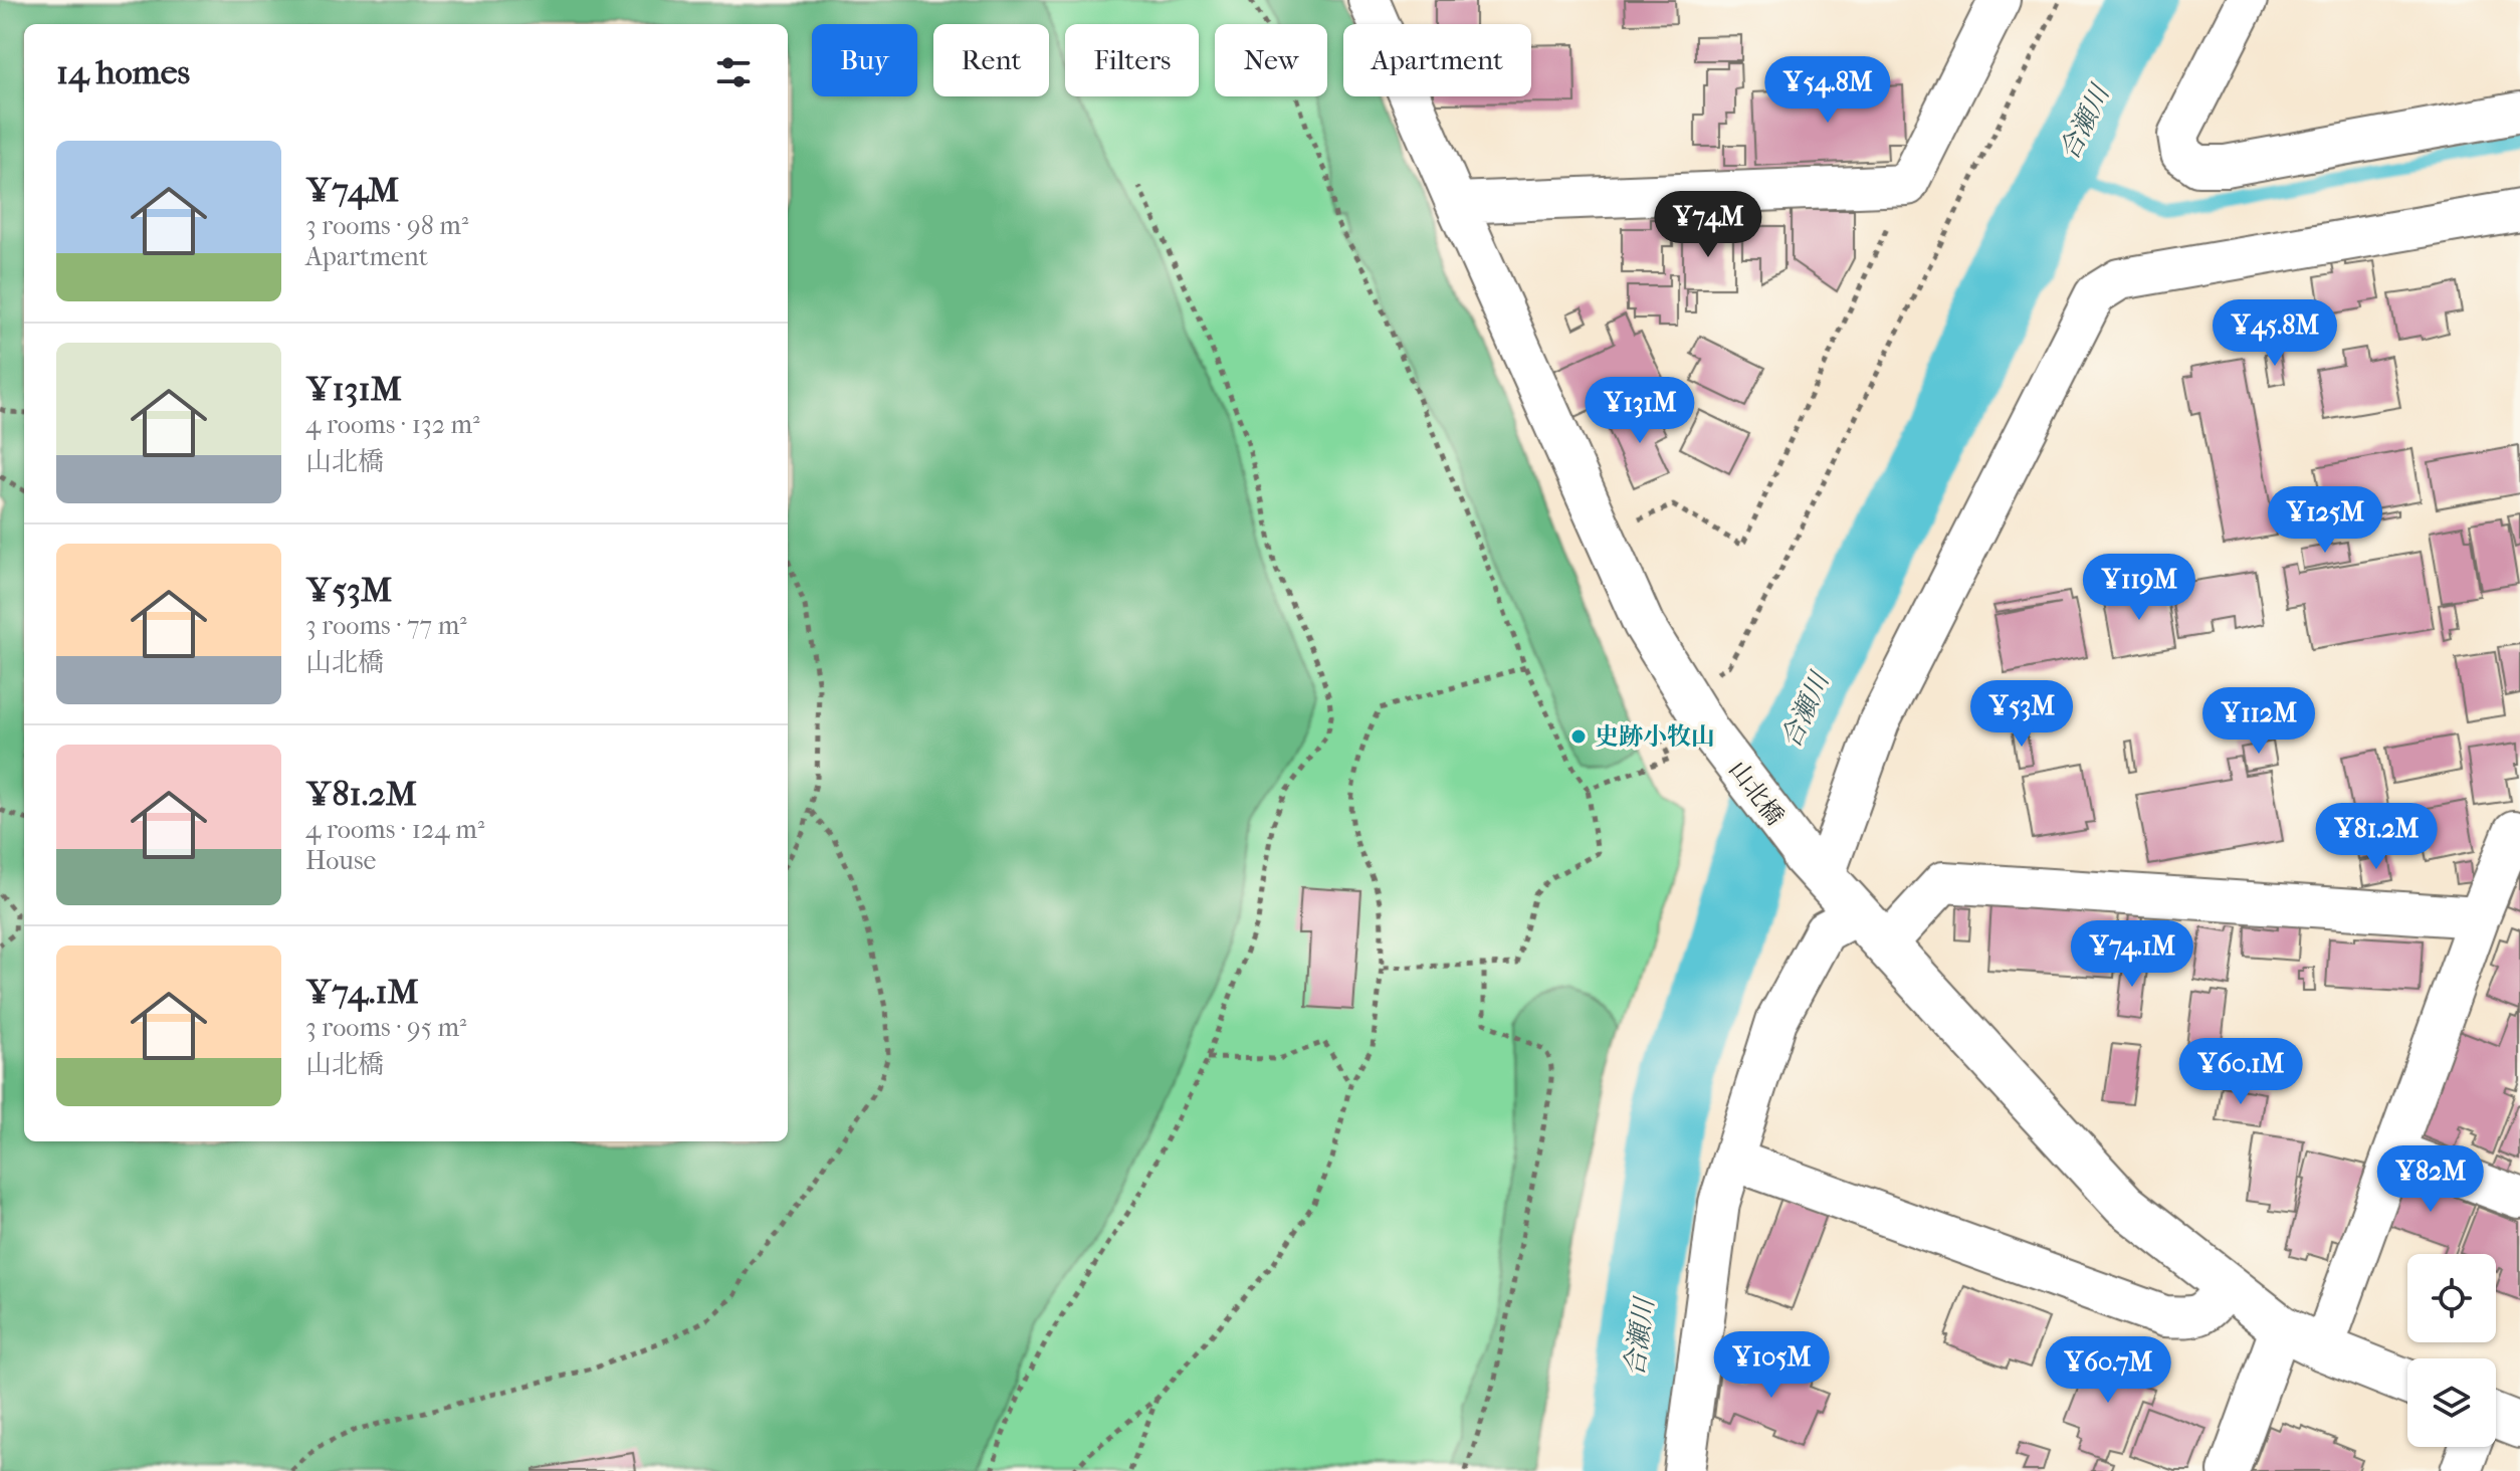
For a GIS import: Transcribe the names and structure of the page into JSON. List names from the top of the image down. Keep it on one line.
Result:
{"streets":{"street":["山北橋"]},"water":["合瀬川"],"places":["史跡小牧山"],"page":{"chip":["Buy","Rent","Filters","New","Apartment"],"heading":"14 homes","price":["¥54.8M","¥74M","¥45.8M","¥131M","¥125M","¥119M","¥53M","¥112M","¥81.2M","¥74.1M","¥60.1M","¥82M","¥105M","¥60.7M"],"list":[{"name":"¥74M","note":"3 rooms · 98 m² · Apartment"},{"name":"¥131M","note":"4 rooms · 132 m² · 山北橋"},{"name":"¥53M","note":"3 rooms · 77 m² · 山北橋"},{"name":"¥81.2M","note":"4 rooms · 124 m² · House"},{"name":"¥74.1M","note":"3 rooms · 95 m² · 山北橋"}]}}
